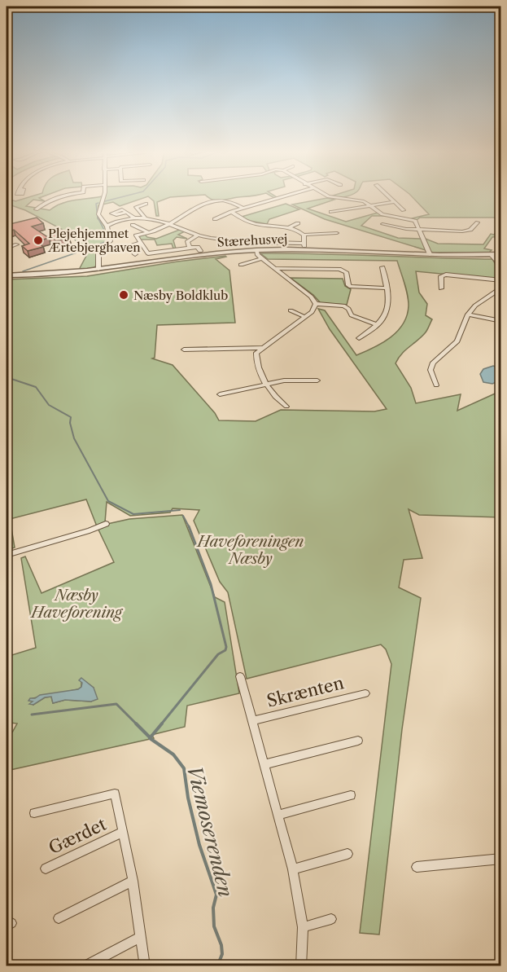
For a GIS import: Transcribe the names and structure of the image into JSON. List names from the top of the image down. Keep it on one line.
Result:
{"streets":{"street":["Stærehusvej","Skrænten","Gærdet"]},"water":["Viemoserenden"],"parks":["Haveforeningen Næsby","Næsby Haveforening"],"places":["Plejehjemmet Ærtebjerghaven","Næsby Boldklub"]}
